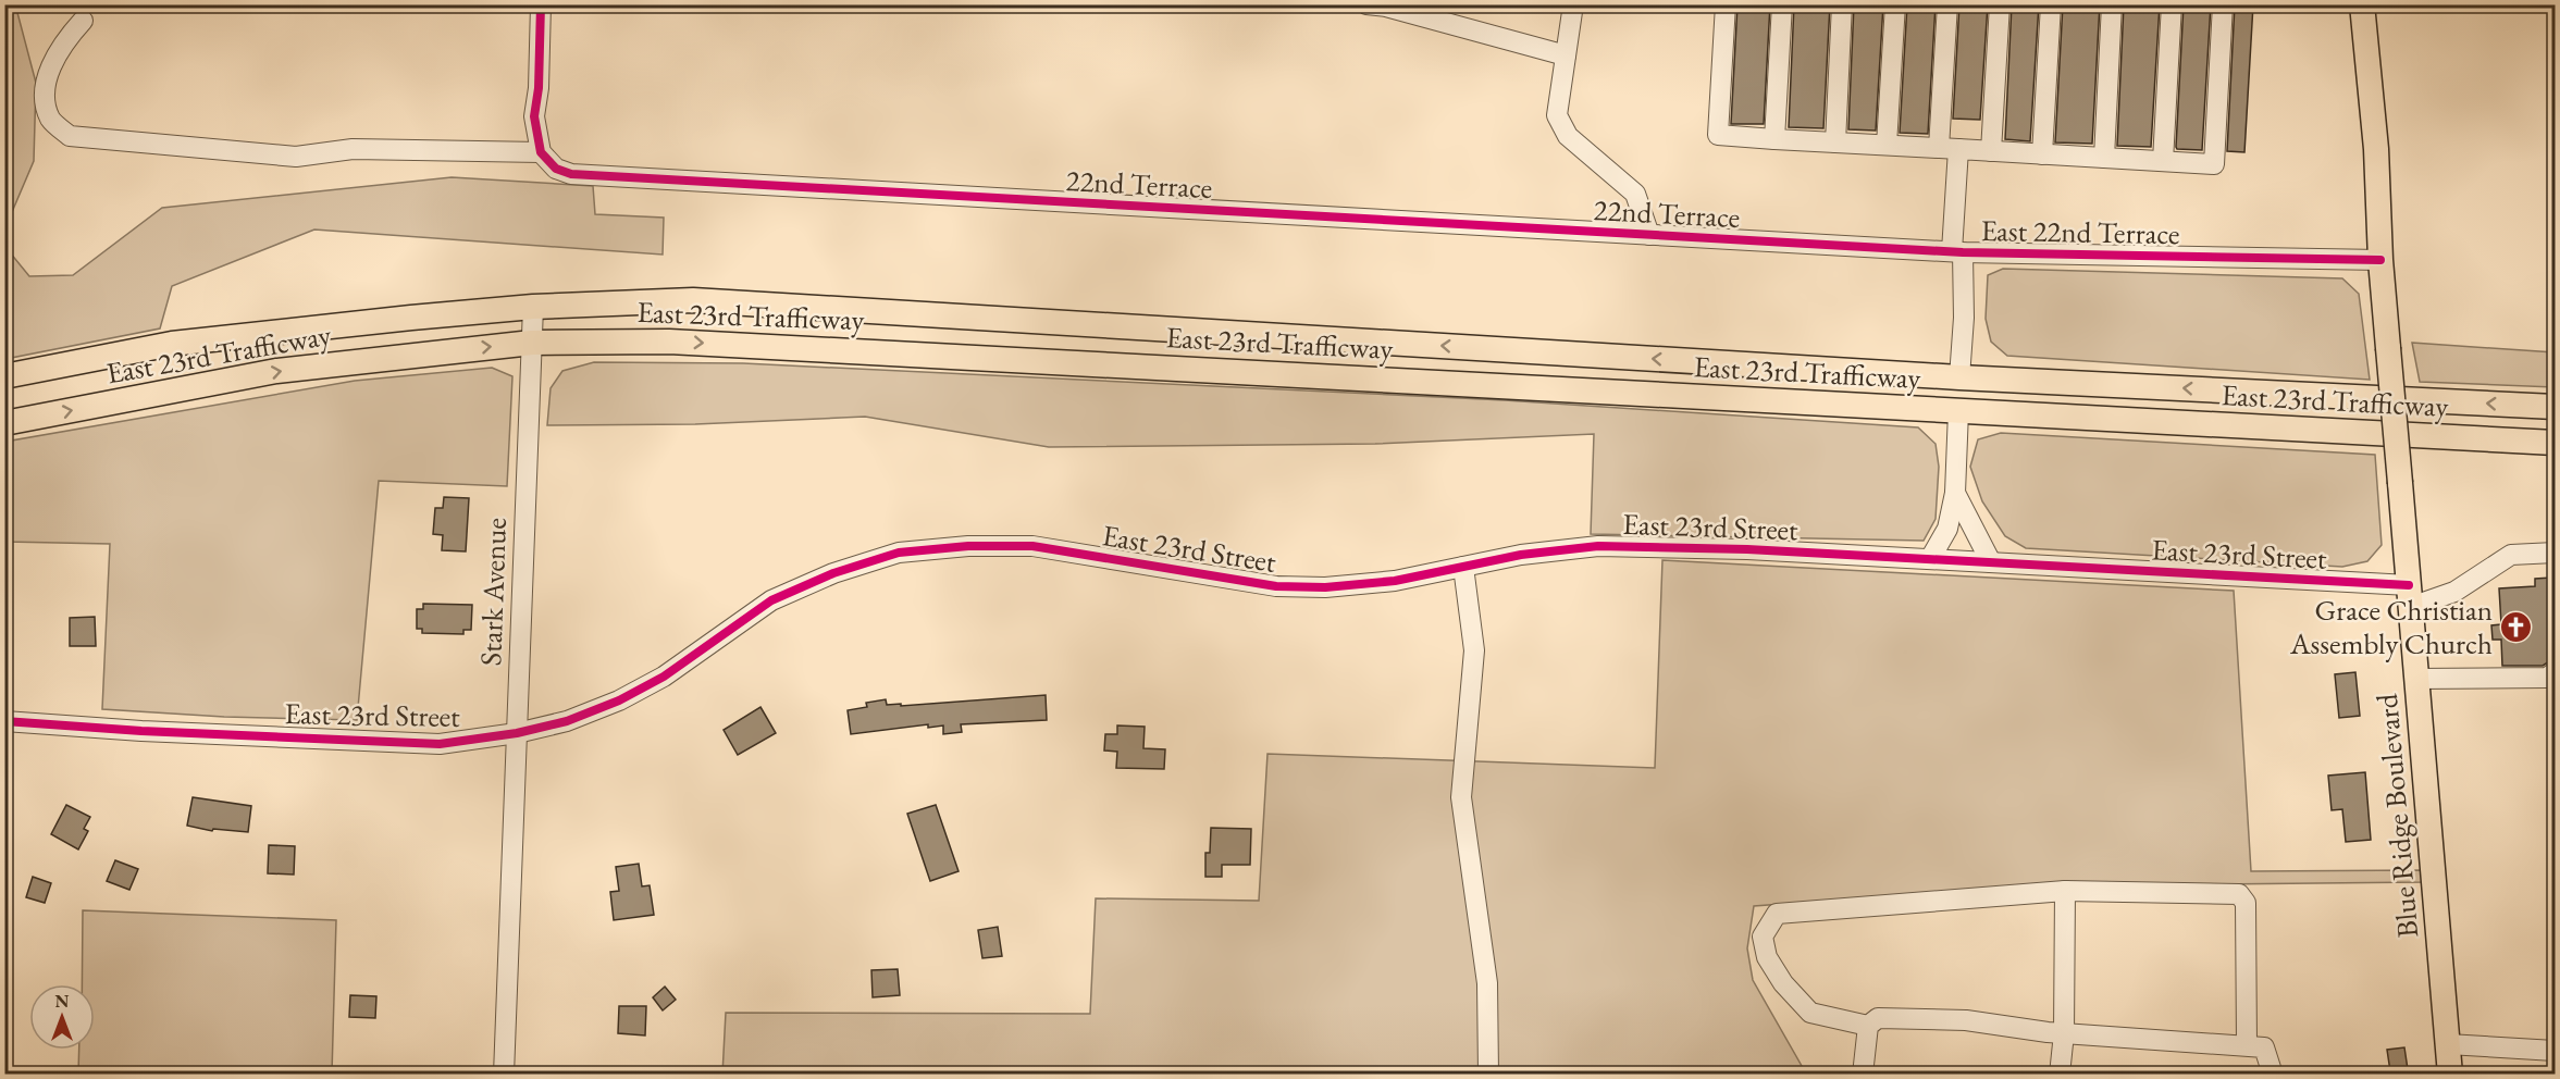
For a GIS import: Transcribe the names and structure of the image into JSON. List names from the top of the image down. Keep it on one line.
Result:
{"streets":{"main road":["East 23rd Trafficway","Blue Ridge Boulevard"],"street":["22nd Terrace","East 22nd Terrace","East 23rd Street","Stark Avenue"]},"crossings":[["22nd Terrace","East 22nd Terrace"],["East 22nd Terrace","Blue Ridge Boulevard"],["East 23rd Trafficway","Stark Avenue"],["East 23rd Street","Stark Avenue"],["East 23rd Street","Blue Ridge Boulevard"]],"places":{"church":["Grace Christian Assembly Church"]},"north":"top"}
